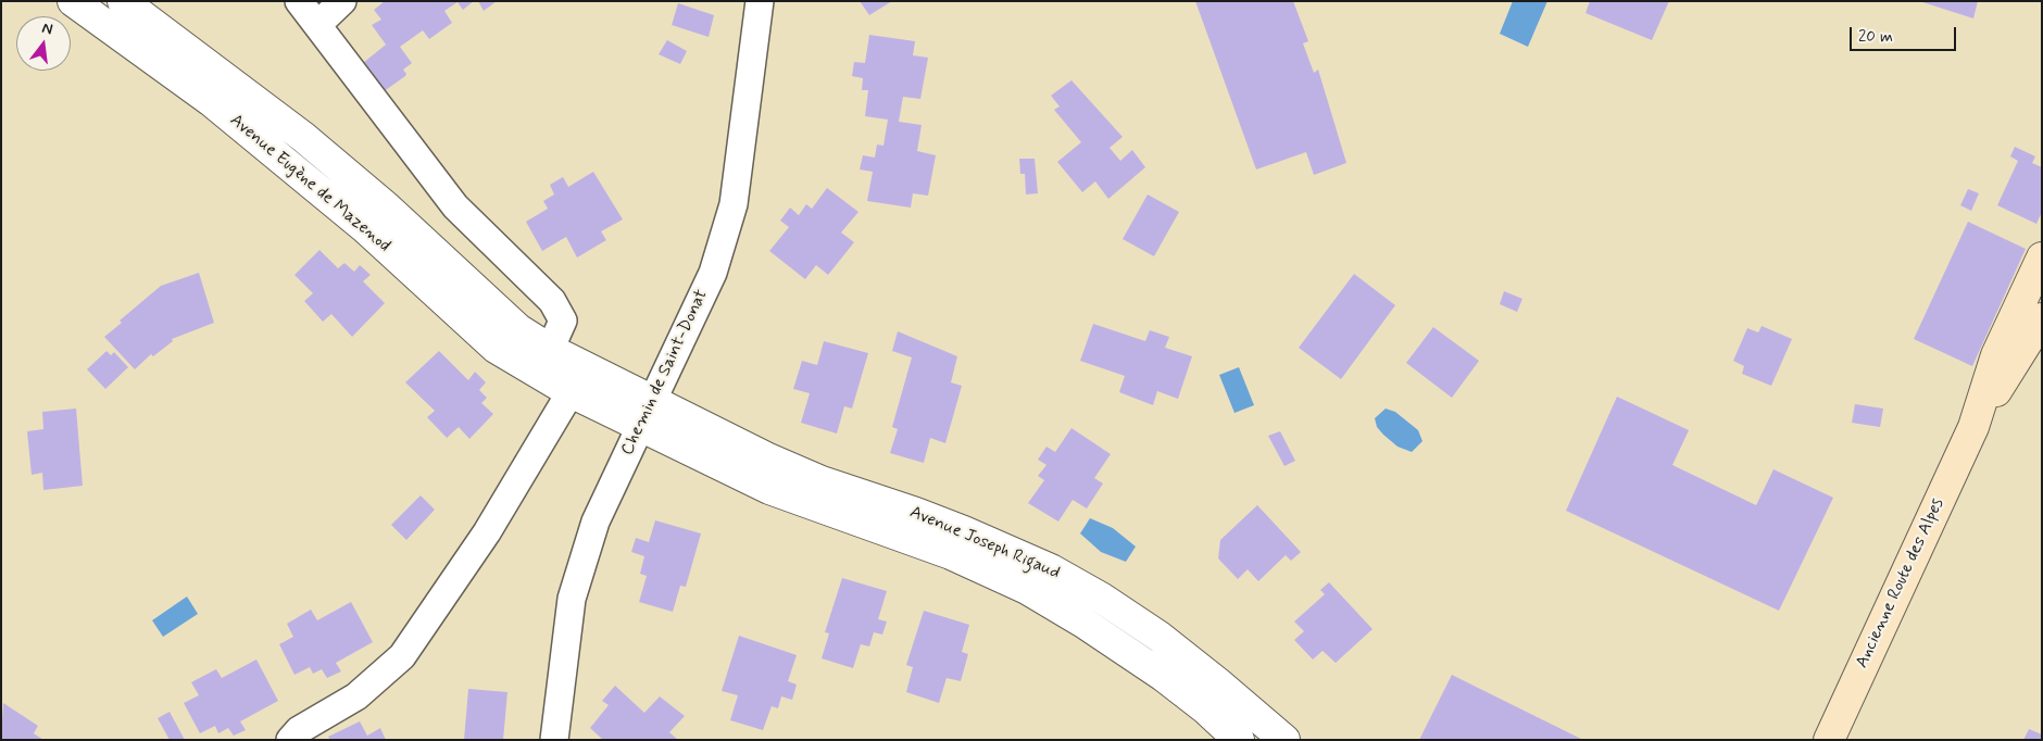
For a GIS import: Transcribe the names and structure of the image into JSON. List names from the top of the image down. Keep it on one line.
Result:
{"streets":{"main road":["Ancienne Route des Alpes"],"street":["Avenue Eugène de Mazenod","Chemin de Saint-Donat","Avenue Joseph Rigaud"]},"crossings":[["Avenue Eugène de Mazenod","Chemin de Saint-Donat"],["Avenue Eugène de Mazenod","Avenue Joseph Rigaud"],["Chemin de Saint-Donat","Avenue Joseph Rigaud"]],"scale_bar":"20 m","north":"top"}
